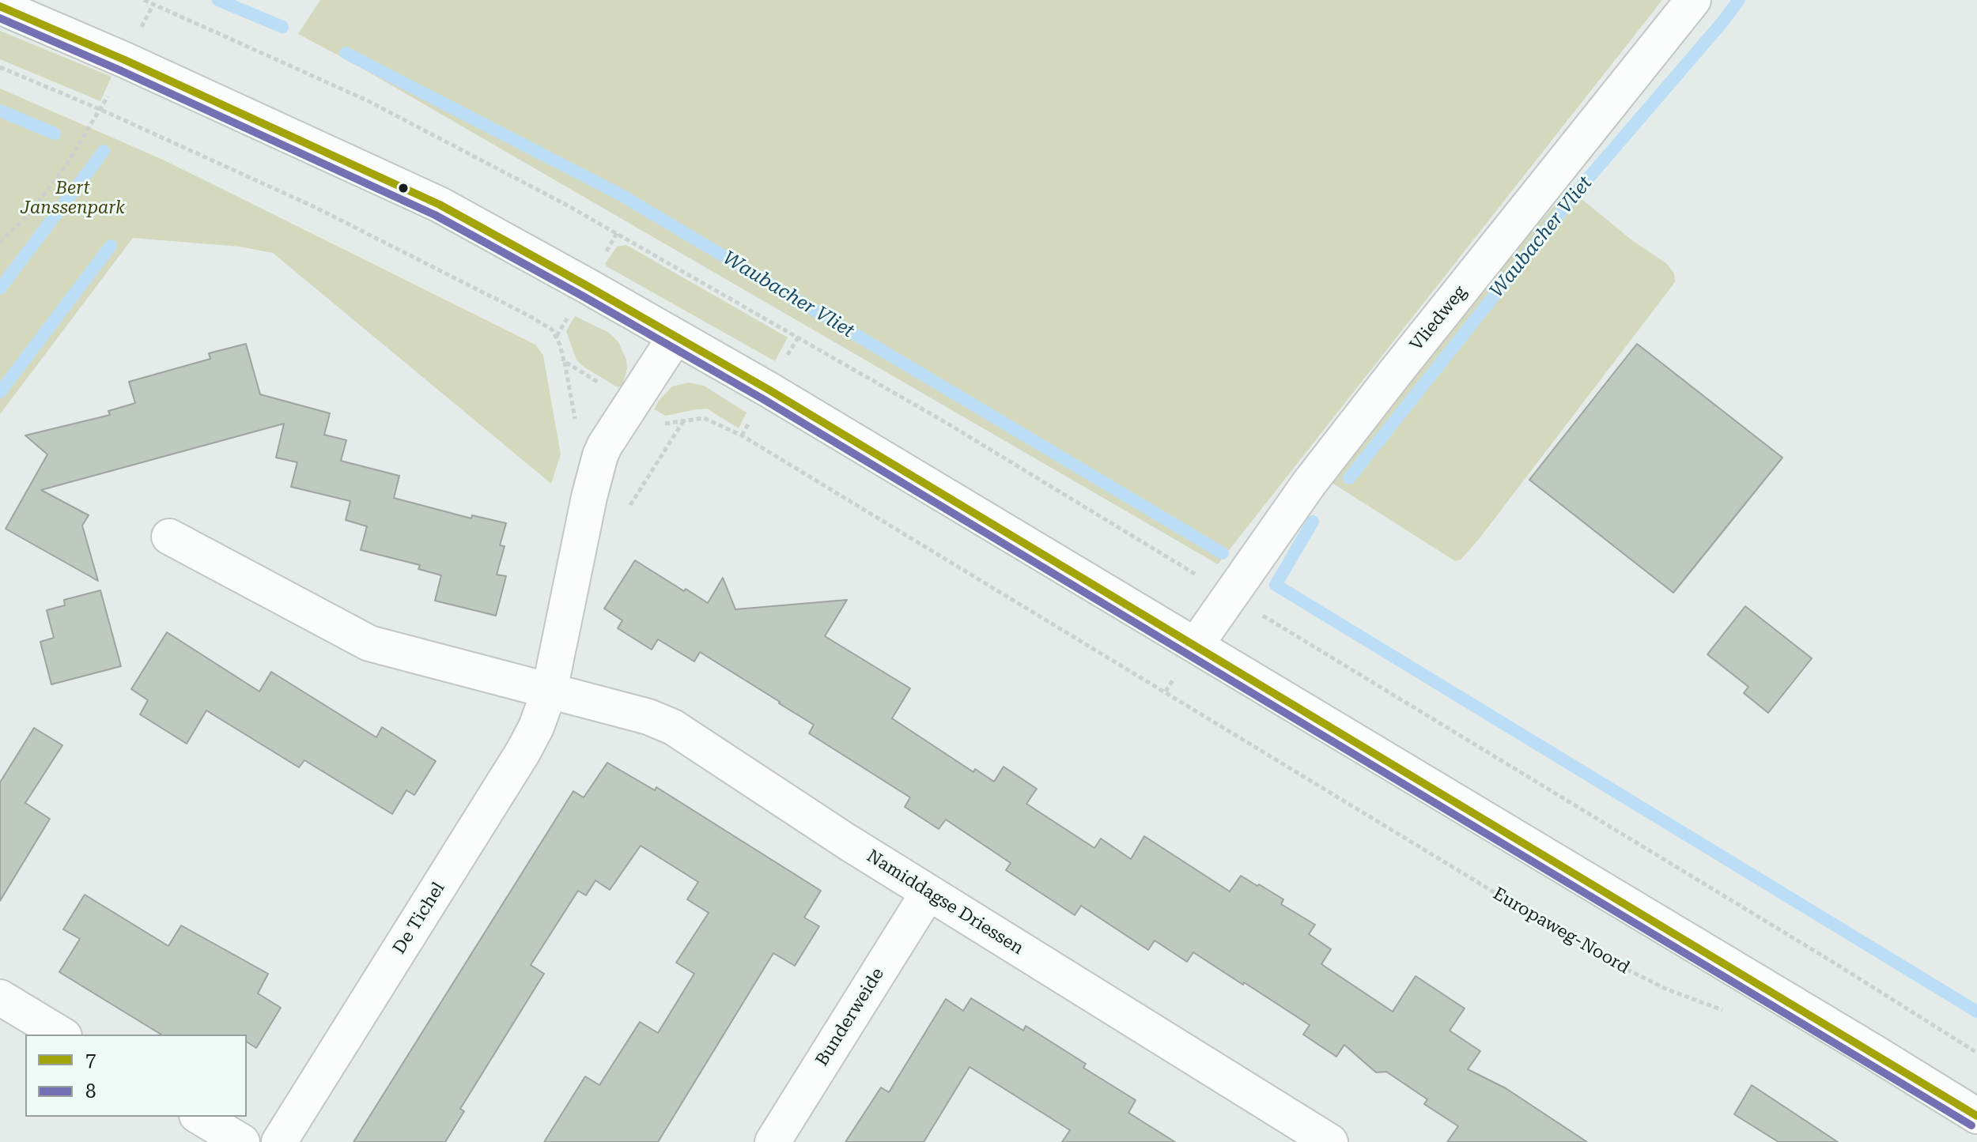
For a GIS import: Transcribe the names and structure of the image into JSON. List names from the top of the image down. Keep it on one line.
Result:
{"streets":{"street":["Vliedweg","Namiddagse Driessen","De Tichel","Bunderweide"],"path":["Europaweg-Noord"]},"crossings":[["Namiddagse Driessen","De Tichel"],["Namiddagse Driessen","Bunderweide"]],"water":["Waubacher Vliet"],"parks":["Bert Janssenpark"],"lines":["transit line 7","transit line 8"],"legend":["7","8"]}
